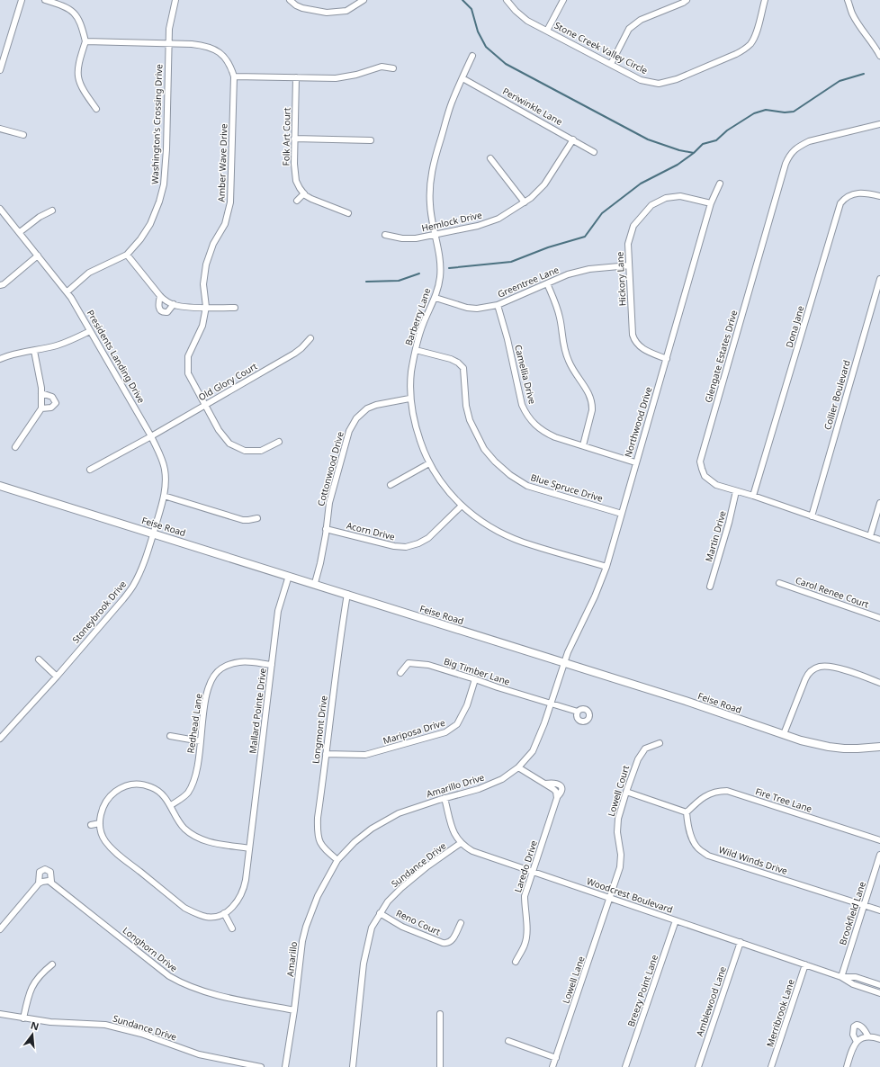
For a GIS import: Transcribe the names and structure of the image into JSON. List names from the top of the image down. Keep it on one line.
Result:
{"streets":{"main road":["Feise Road"],"street":["Stone Creek Valley Circle","Periwinkle Lane","Washington's Crossing Drive","Folk Art Court","Amber Wave Drive","Hemlock Drive","Hickory Lane","Greentree Lane","Barberry Lane","Dona Jane","Presidents Landing Drive","Glengate Estates Drive","Camellia Drive","Old Glory Court","Collier Boulevard","Northwood Drive","Cottonwood Drive","Blue Spruce Drive","Acorn Drive","Martin Drive","Carol Renee Court","Stoneybrook Drive","Big Timber Lane","Mallard Pointe Drive","Redhead Lane","Longmont Drive","Mariposa Drive","Amarillo Drive","Lowell Court","Fire Tree Lane","Wild Winds Drive","Sundance Drive","Laredo Drive","Woodcrest Boulevard","Brookfield Lane","Reno Court","Longhorn Drive","Amarillo","Lowell Lane","Breezy Point Lane","Amblewood Lane","Merribrook Lane"]},"crossings":[["Periwinkle Lane","Hemlock Drive"],["Periwinkle Lane","Barberry Lane"],["Washington's Crossing Drive","Amber Wave Drive"],["Washington's Crossing Drive","Presidents Landing Drive"],["Amber Wave Drive","Old Glory Court"],["Hemlock Drive","Barberry Lane"],["Hickory Lane","Greentree Lane"],["Hickory Lane","Northwood Drive"],["Greentree Lane","Barberry Lane"],["Greentree Lane","Camellia Drive"],["Barberry Lane","Northwood Drive"],["Barberry Lane","Cottonwood Drive"],["Barberry Lane","Blue Spruce Drive"],["Barberry Lane","Acorn Drive"],["Dona Jane","Glengate Estates Drive"],["Presidents Landing Drive","Old Glory Court"],["Presidents Landing Drive","Feise Road"],["Presidents Landing Drive","Stoneybrook Drive"],["Glengate Estates Drive","Collier Boulevard"],["Glengate Estates Drive","Martin Drive"],["Camellia Drive","Northwood Drive"],["Northwood Drive","Blue Spruce Drive"],["Northwood Drive","Feise Road"],["Northwood Drive","Amarillo Drive"],["Cottonwood Drive","Feise Road"],["Cottonwood Drive","Acorn Drive"],["Feise Road","Stoneybrook Drive"],["Feise Road","Mallard Pointe Drive"],["Feise Road","Longmont Drive"],["Feise Road","Amarillo Drive"],["Big Timber Lane","Mariposa Drive"],["Big Timber Lane","Amarillo Drive"],["Mallard Pointe Drive","Redhead Lane"],["Longmont Drive","Mariposa Drive"],["Longmont Drive","Amarillo Drive"],["Longmont Drive","Amarillo"],["Amarillo Drive","Laredo Drive"],["Amarillo Drive","Woodcrest Boulevard"],["Amarillo Drive","Amarillo"],["Lowell Court","Woodcrest Boulevard"],["Lowell Court","Lowell Lane"],["Fire Tree Lane","Wild Winds Drive"],["Wild Winds Drive","Brookfield Lane"],["Sundance Drive","Woodcrest Boulevard"],["Sundance Drive","Reno Court"],["Laredo Drive","Woodcrest Boulevard"],["Woodcrest Boulevard","Brookfield Lane"],["Woodcrest Boulevard","Lowell Lane"],["Woodcrest Boulevard","Breezy Point Lane"],["Woodcrest Boulevard","Amblewood Lane"],["Woodcrest Boulevard","Merribrook Lane"],["Longhorn Drive","Amarillo"]],"north":"top"}
